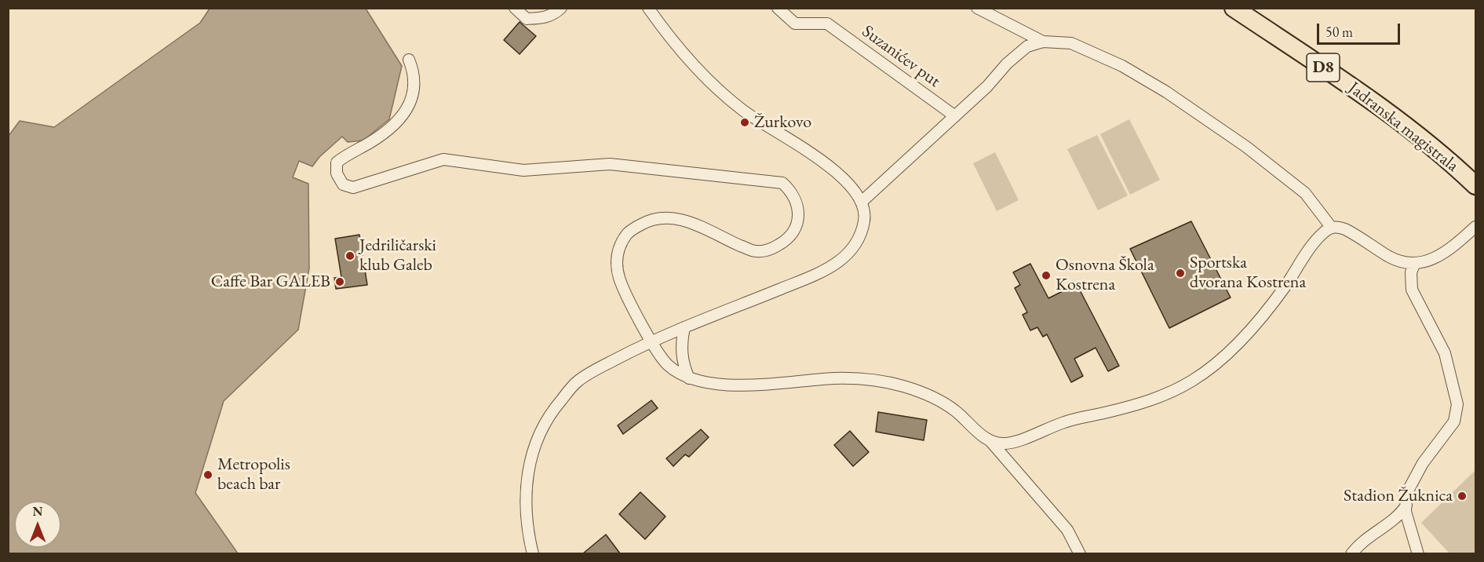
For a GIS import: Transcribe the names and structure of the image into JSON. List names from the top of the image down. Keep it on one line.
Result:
{"streets":{"main road":["D8","Jadranska magistrala"],"street":["Suzanićev put"]},"places":["Žurkovo","Jedriličarski klub Galeb","Sportska dvorana Kostrena","Osnovna Škola Kostrena","Caffe Bar GALEB","Metropolis beach bar","Stadion Žuknica"],"scale_bar":"50 m","north":"top"}
